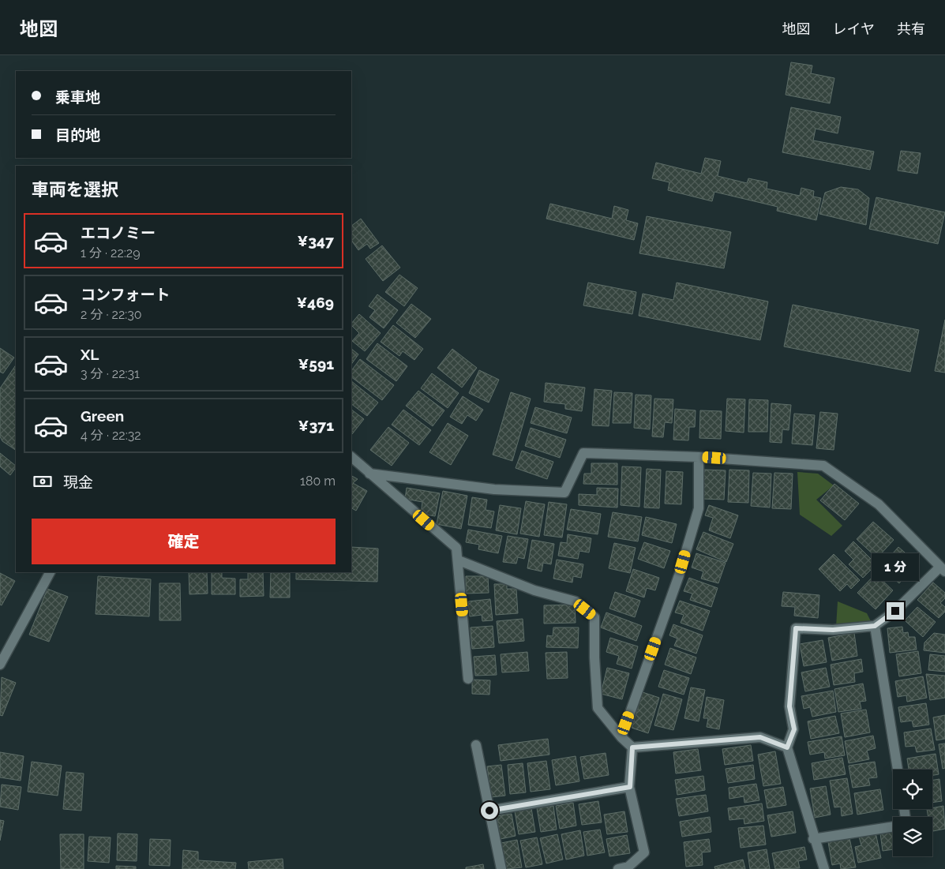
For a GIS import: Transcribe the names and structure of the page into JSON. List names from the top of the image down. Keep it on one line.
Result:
{"page":{"header":"地図","nav":["地図","レイヤ","共有"],"banner":["乗車地","目的地"],"heading":"車両を選択","list":[{"name":"エコノミー","note":"1 分 · 22:29","value":"¥347"},{"name":"コンフォート","note":"2 分 · 22:30","value":"¥469"},{"name":"XL","note":"3 分 · 22:31","value":"¥591"},{"name":"Green","note":"4 分 · 22:32","value":"¥371"}],"pay":["現金","180 m"],"buttons":"確定","bubble":"1 分"}}
